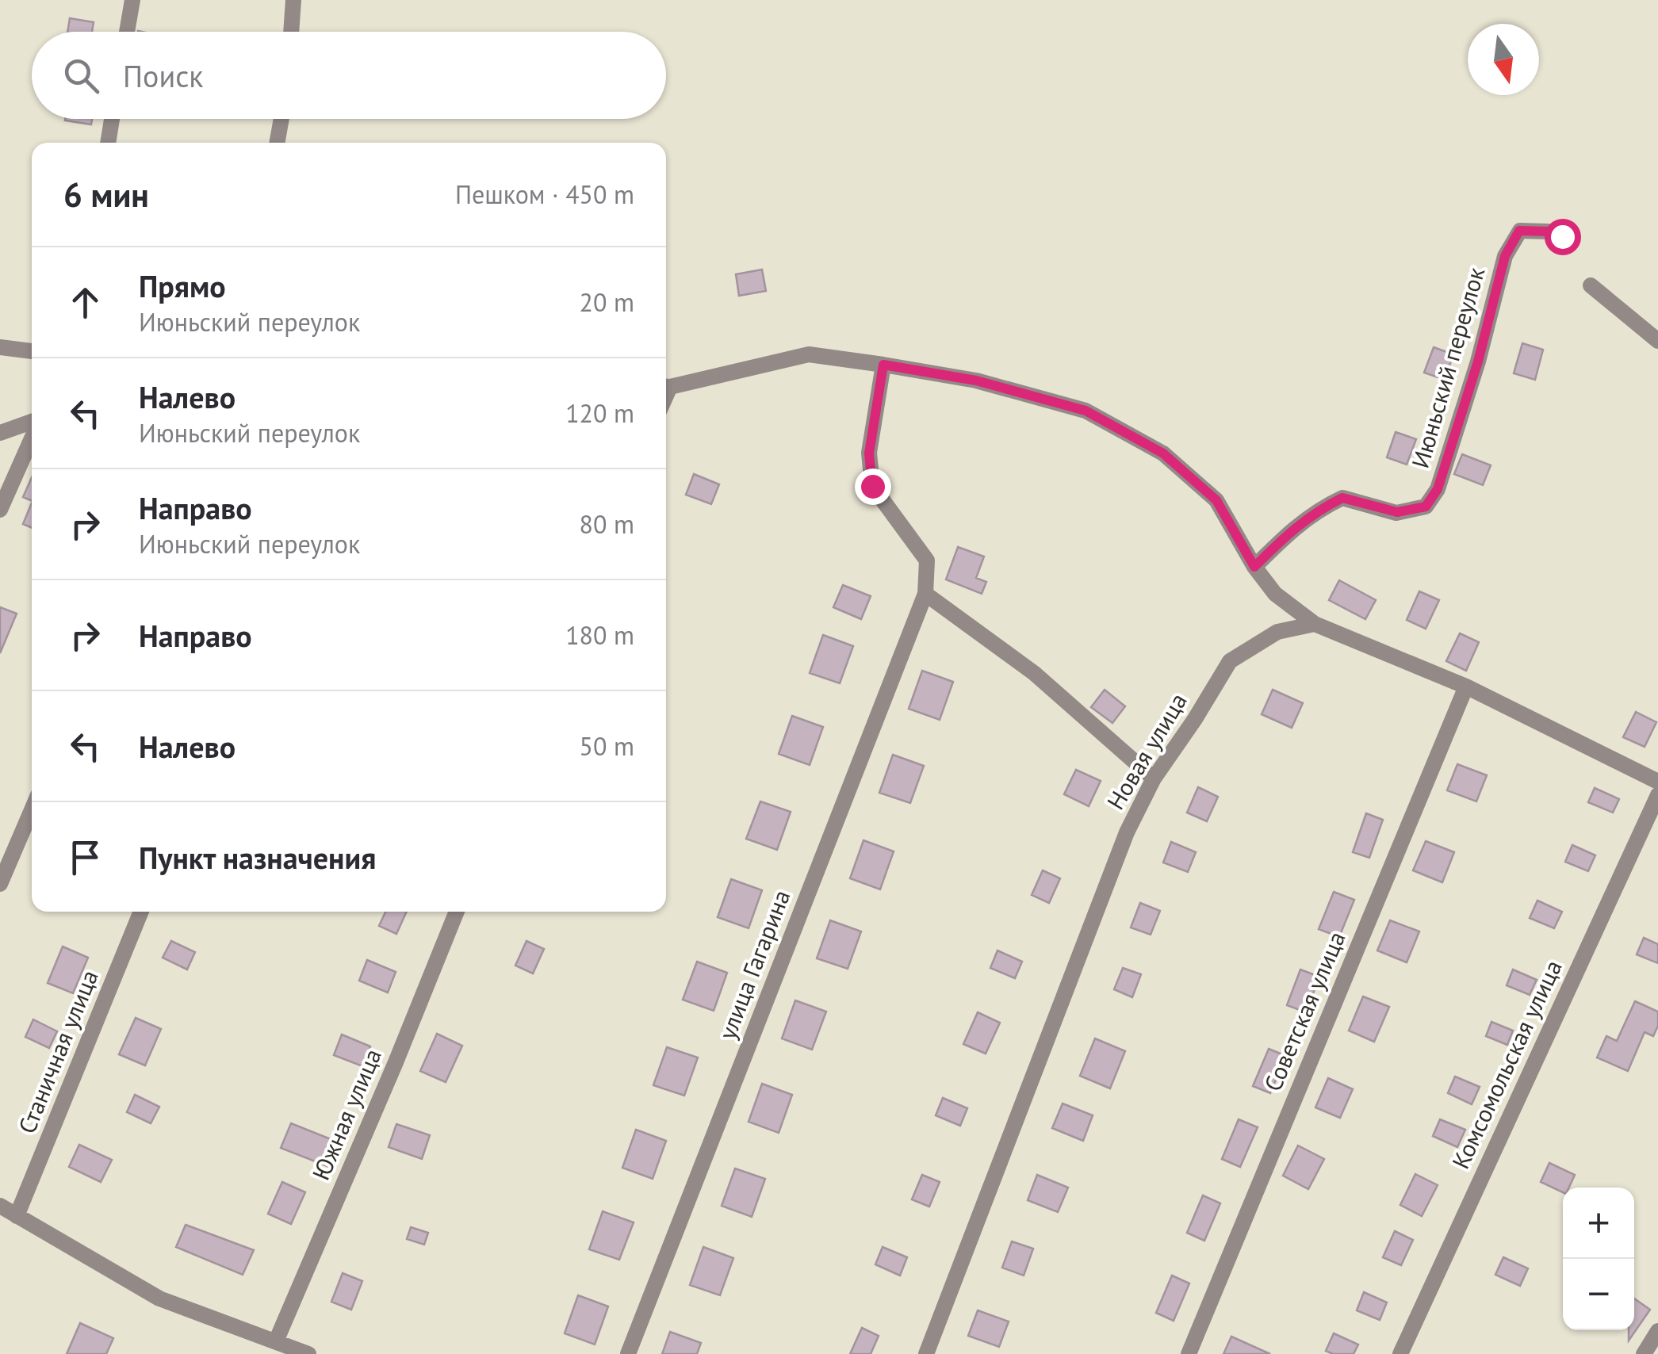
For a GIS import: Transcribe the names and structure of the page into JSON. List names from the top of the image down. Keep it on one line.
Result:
{"streets":{"street":["Июньский переулок","Новая улица","улица Гагарина","Советская улица","Станичная улица","Комсомольская улица","Южная улица"]},"north":"bottom","page":{"search":"Поиск","heading":["6 мин","Пешком · 450 m"],"list":[["Прямо","Июньский переулок","20 m"],["Налево","Июньский переулок","120 m"],["Направо","Июньский переулок","80 m"],["Направо","180 m"],["Налево","50 m"],"Пункт назначения"],"map_buttons":["+","−"]}}
